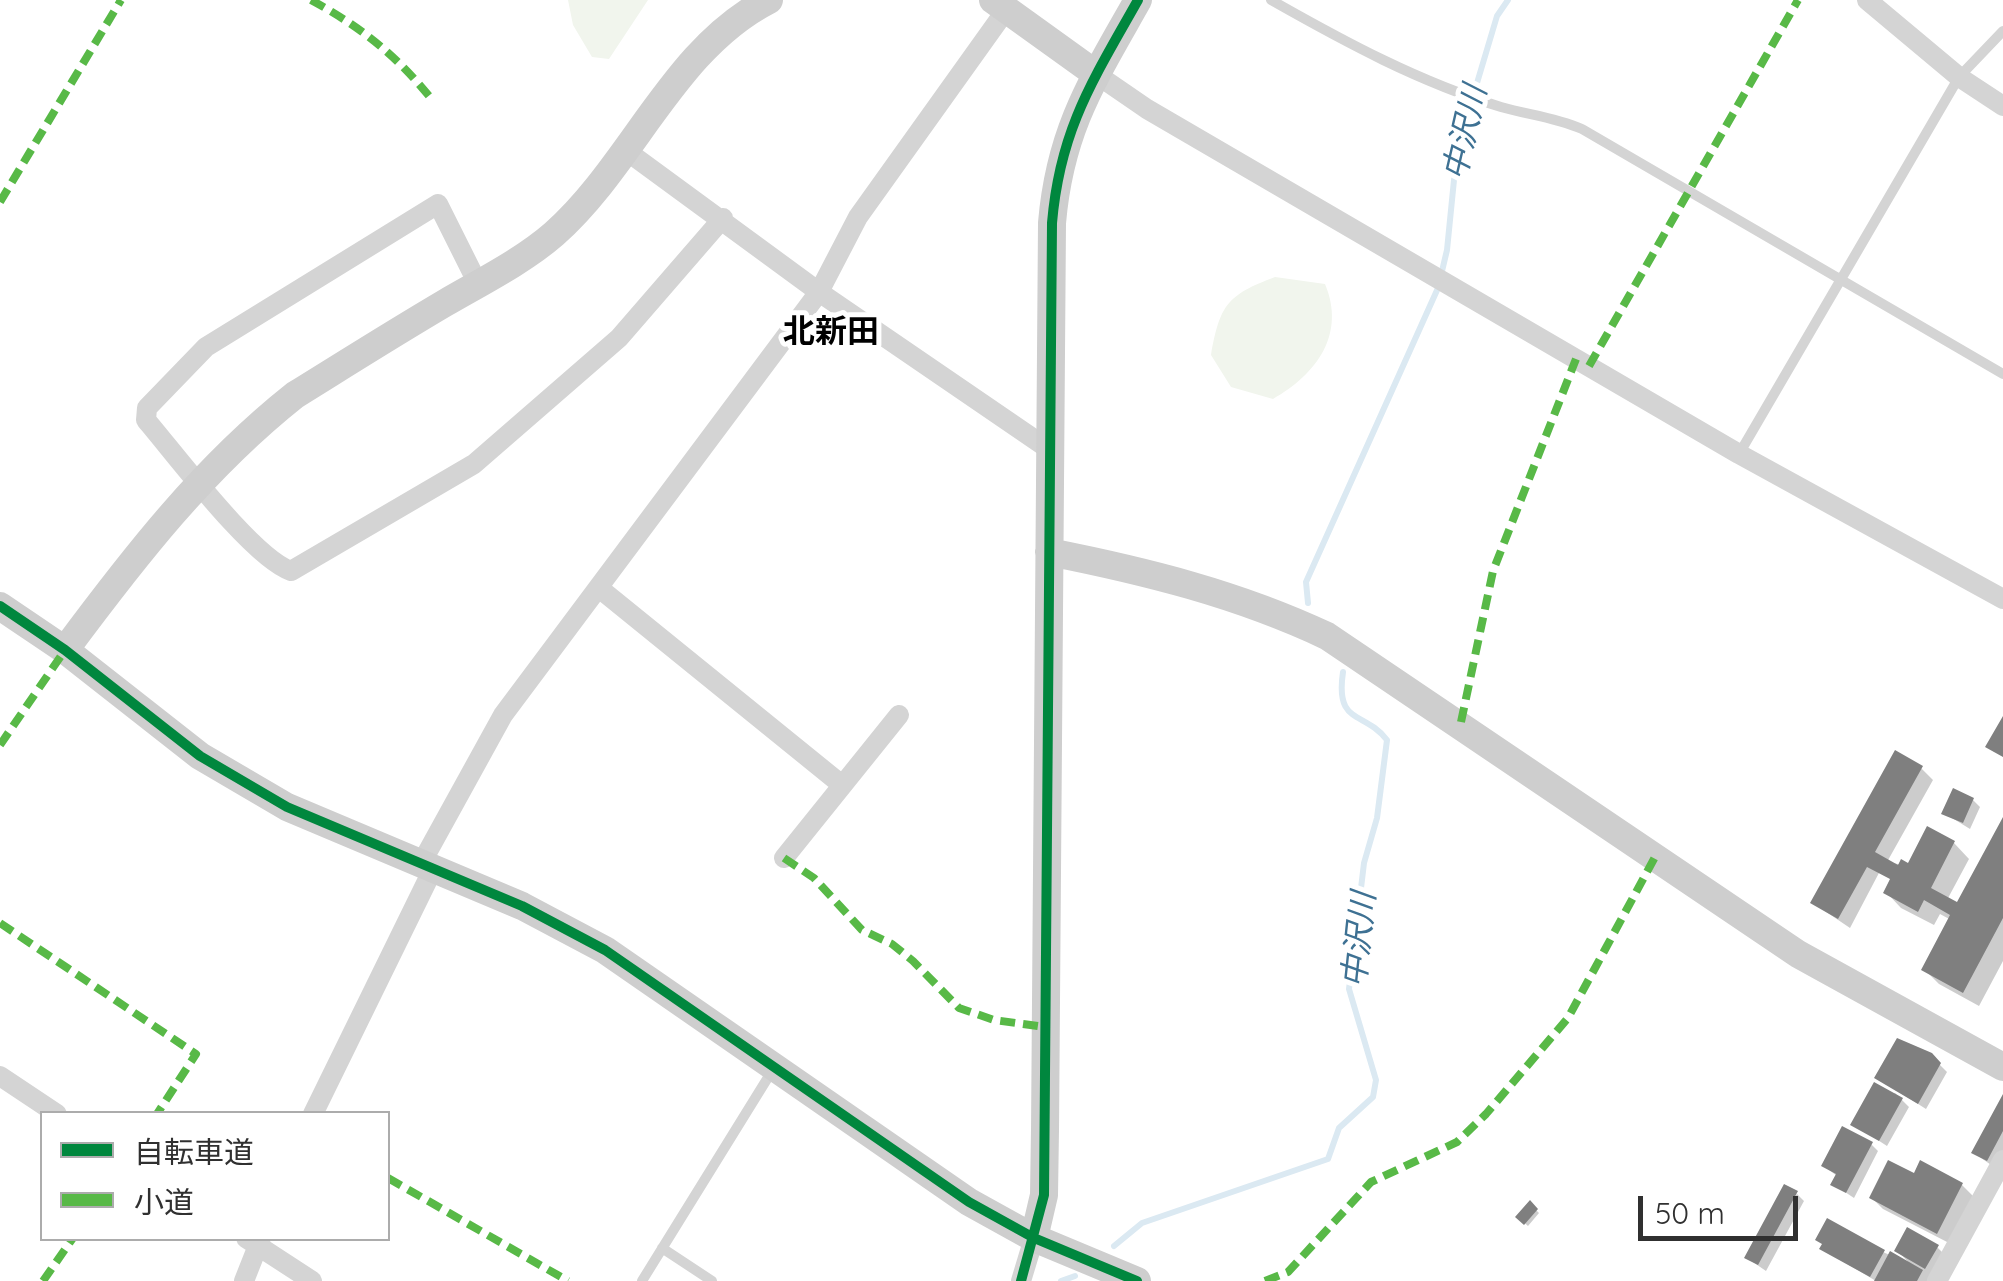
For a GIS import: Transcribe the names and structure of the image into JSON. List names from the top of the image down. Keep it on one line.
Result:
{"districts":["北新田"],"water":["中沢川"],"legend":["自転車道","小道"],"scale_bar":"50 m"}
